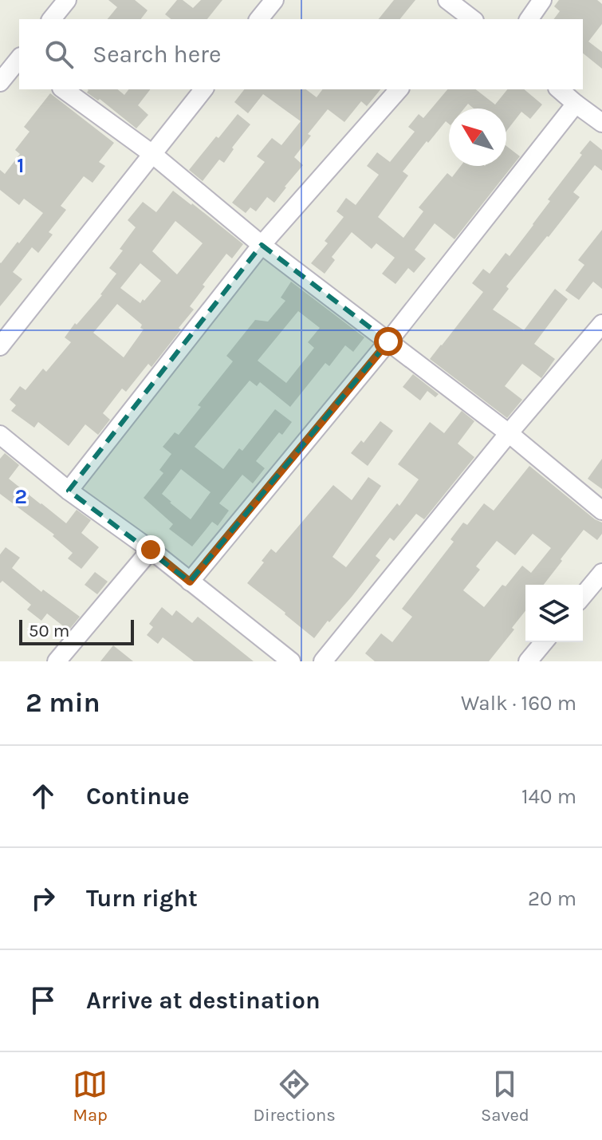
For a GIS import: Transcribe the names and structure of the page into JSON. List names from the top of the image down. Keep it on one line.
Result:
{"scale_bar":"50 m","north":"top left","page":{"search":"Search here","scale":"50 m","heading":["2 min","Walk · 160 m"],"list":[["Continue","140 m"],["Turn right","20 m"],"Arrive at destination"],"nav":["Map","Directions","Saved"]},"grid":{"rows":["1","2"]}}
